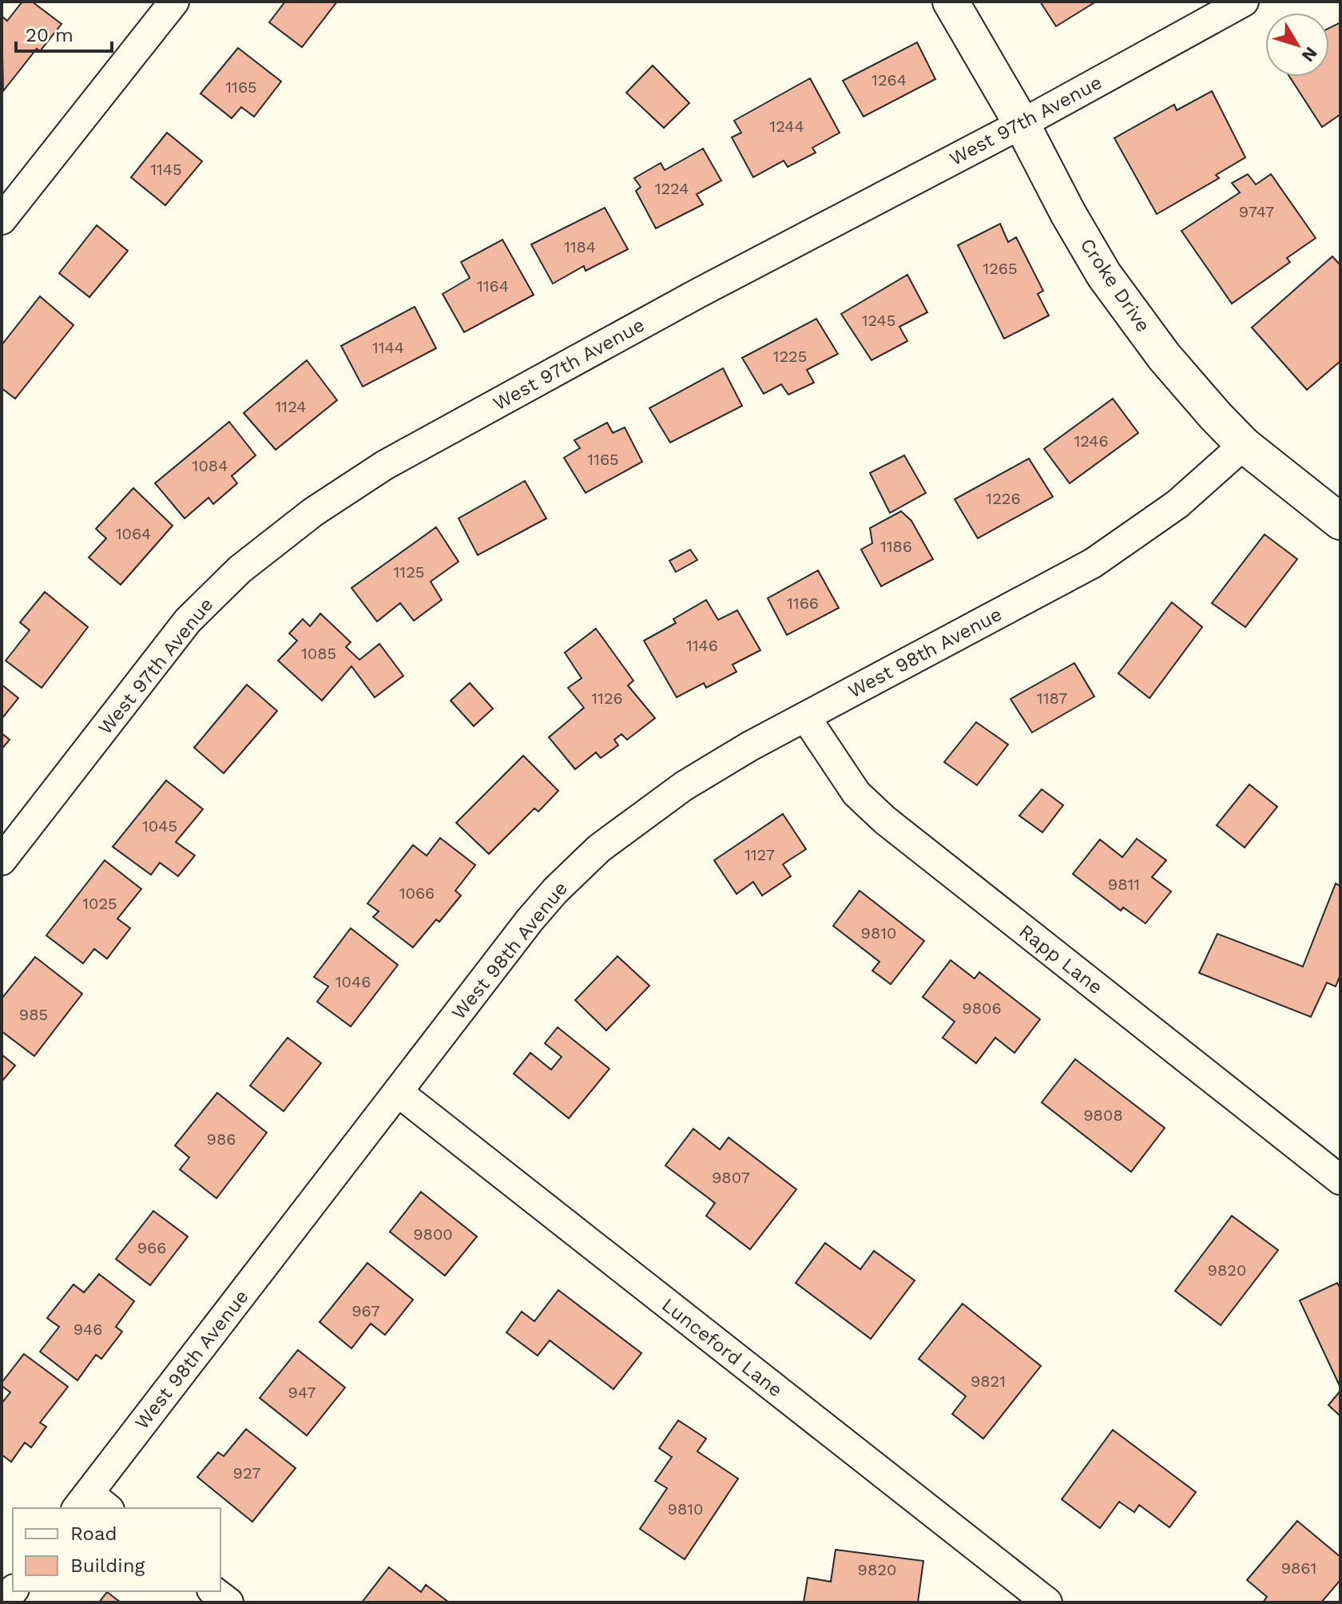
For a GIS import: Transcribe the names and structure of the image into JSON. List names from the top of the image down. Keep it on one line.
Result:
{"streets":{"street":["West 97th Avenue","Croke Drive","West 98th Avenue","Rapp Lane","Lunceford Lane"]},"crossings":[["West 97th Avenue","Croke Drive"],["Croke Drive","West 98th Avenue"],["West 98th Avenue","Rapp Lane"],["West 98th Avenue","Lunceford Lane"]],"house_numbers":["1264","1165","1244","1145","1224","9747","1184","1265","1164","1245","1144","1225","1124","1246","1165","1084","1226","1064","1186","1125","1166","1146","1085","1126","1187","1045","1127","9811","1066","1025","9810","1046","9806","985","9808","986","9807","9800","966","9820","967","946","9821","947","927","9810","9861","9820"],"legend":["Road","Building"],"scale_bar":"20 m","north":"bottom right"}
